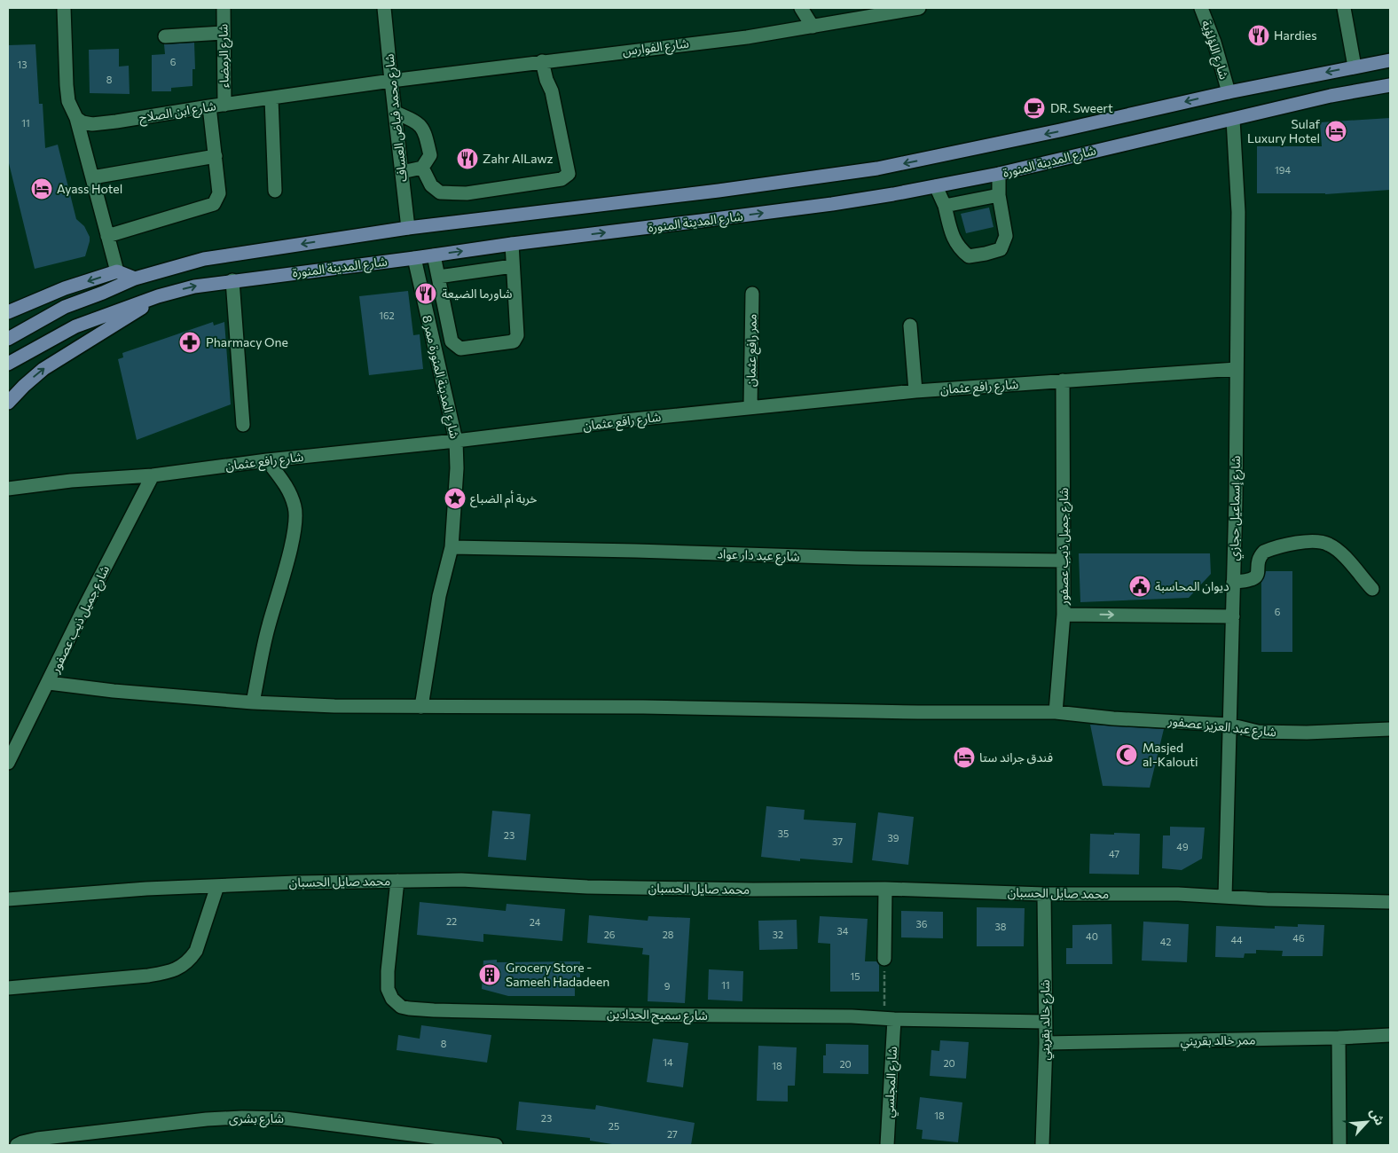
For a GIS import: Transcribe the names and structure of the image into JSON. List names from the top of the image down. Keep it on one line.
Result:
{"streets":{"main road":["شارع المدينة المنورة"],"street":["شارع الفوارس","شارع اللؤلؤية","شارع الرمضاء","شارع ابن الصلاح","شارع محمد فياض العساف","ممر رافع عثمان","شارع المدينة المنورة ممر 8","شارع رافع عثمان","شارع إسماعيل حجازي","شارع جميل ذيب عصفور","شارع عبد دار عواد","شارع عبد العزيز عصفور","محمد صايل الحسبان","شارع سميح الحدادين","شارع خالد بقريني","ممر خالد بقريني","شارع المجلسي","شارع بشرى"]},"crossings":[["شارع الفوارس","شارع ابن الصلاح"],["شارع الفوارس","شارع محمد فياض العساف"],["شارع الرمضاء","شارع ابن الصلاح"],["شارع ابن الصلاح","شارع محمد فياض العساف"],["شارع المدينة المنورة","شارع المدينة المنورة ممر 8"],["شارع المدينة المنورة","شارع إسماعيل حجازي"],["ممر رافع عثمان","شارع رافع عثمان"],["شارع المدينة المنورة ممر 8","شارع رافع عثمان"],["شارع المدينة المنورة ممر 8","شارع عبد دار عواد"],["شارع المدينة المنورة ممر 8","شارع عبد العزيز عصفور"],["شارع رافع عثمان","شارع إسماعيل حجازي"],["شارع رافع عثمان","شارع جميل ذيب عصفور"],["شارع إسماعيل حجازي","شارع عبد العزيز عصفور"],["شارع إسماعيل حجازي","محمد صايل الحسبان"],["شارع جميل ذيب عصفور","شارع عبد دار عواد"],["شارع جميل ذيب عصفور","شارع عبد العزيز عصفور"],["محمد صايل الحسبان","شارع سميح الحدادين"],["محمد صايل الحسبان","شارع خالد بقريني"],["شارع سميح الحدادين","شارع خالد بقريني"],["شارع سميح الحدادين","شارع المجلسي"],["شارع خالد بقريني","ممر خالد بقريني"]],"places":{"restaurant":["Hardies","Zahr AlLawz","شاورما الضيعة"],"cafe":["DR. Sweert"],"hotel":["Sulaf Luxury Hotel","Ayass Hotel","فندق جراند ستا"],"pharmacy":["Pharmacy One"],"place":["خربة أم الضباع"],"public building":["ديوان المحاسبة"],"mosque":["Masjed al-Kalouti"],"building":["Grocery Store - Sameeh Hadadeen"]},"house_numbers":["6","13","8","11","194","162","6","35","23","39","37","49","47","22","24","36","38","34","26","28","32","40","46","44","42","15","11","9","8","14","20","20","18","18","23","25","27"],"north":"top right"}
